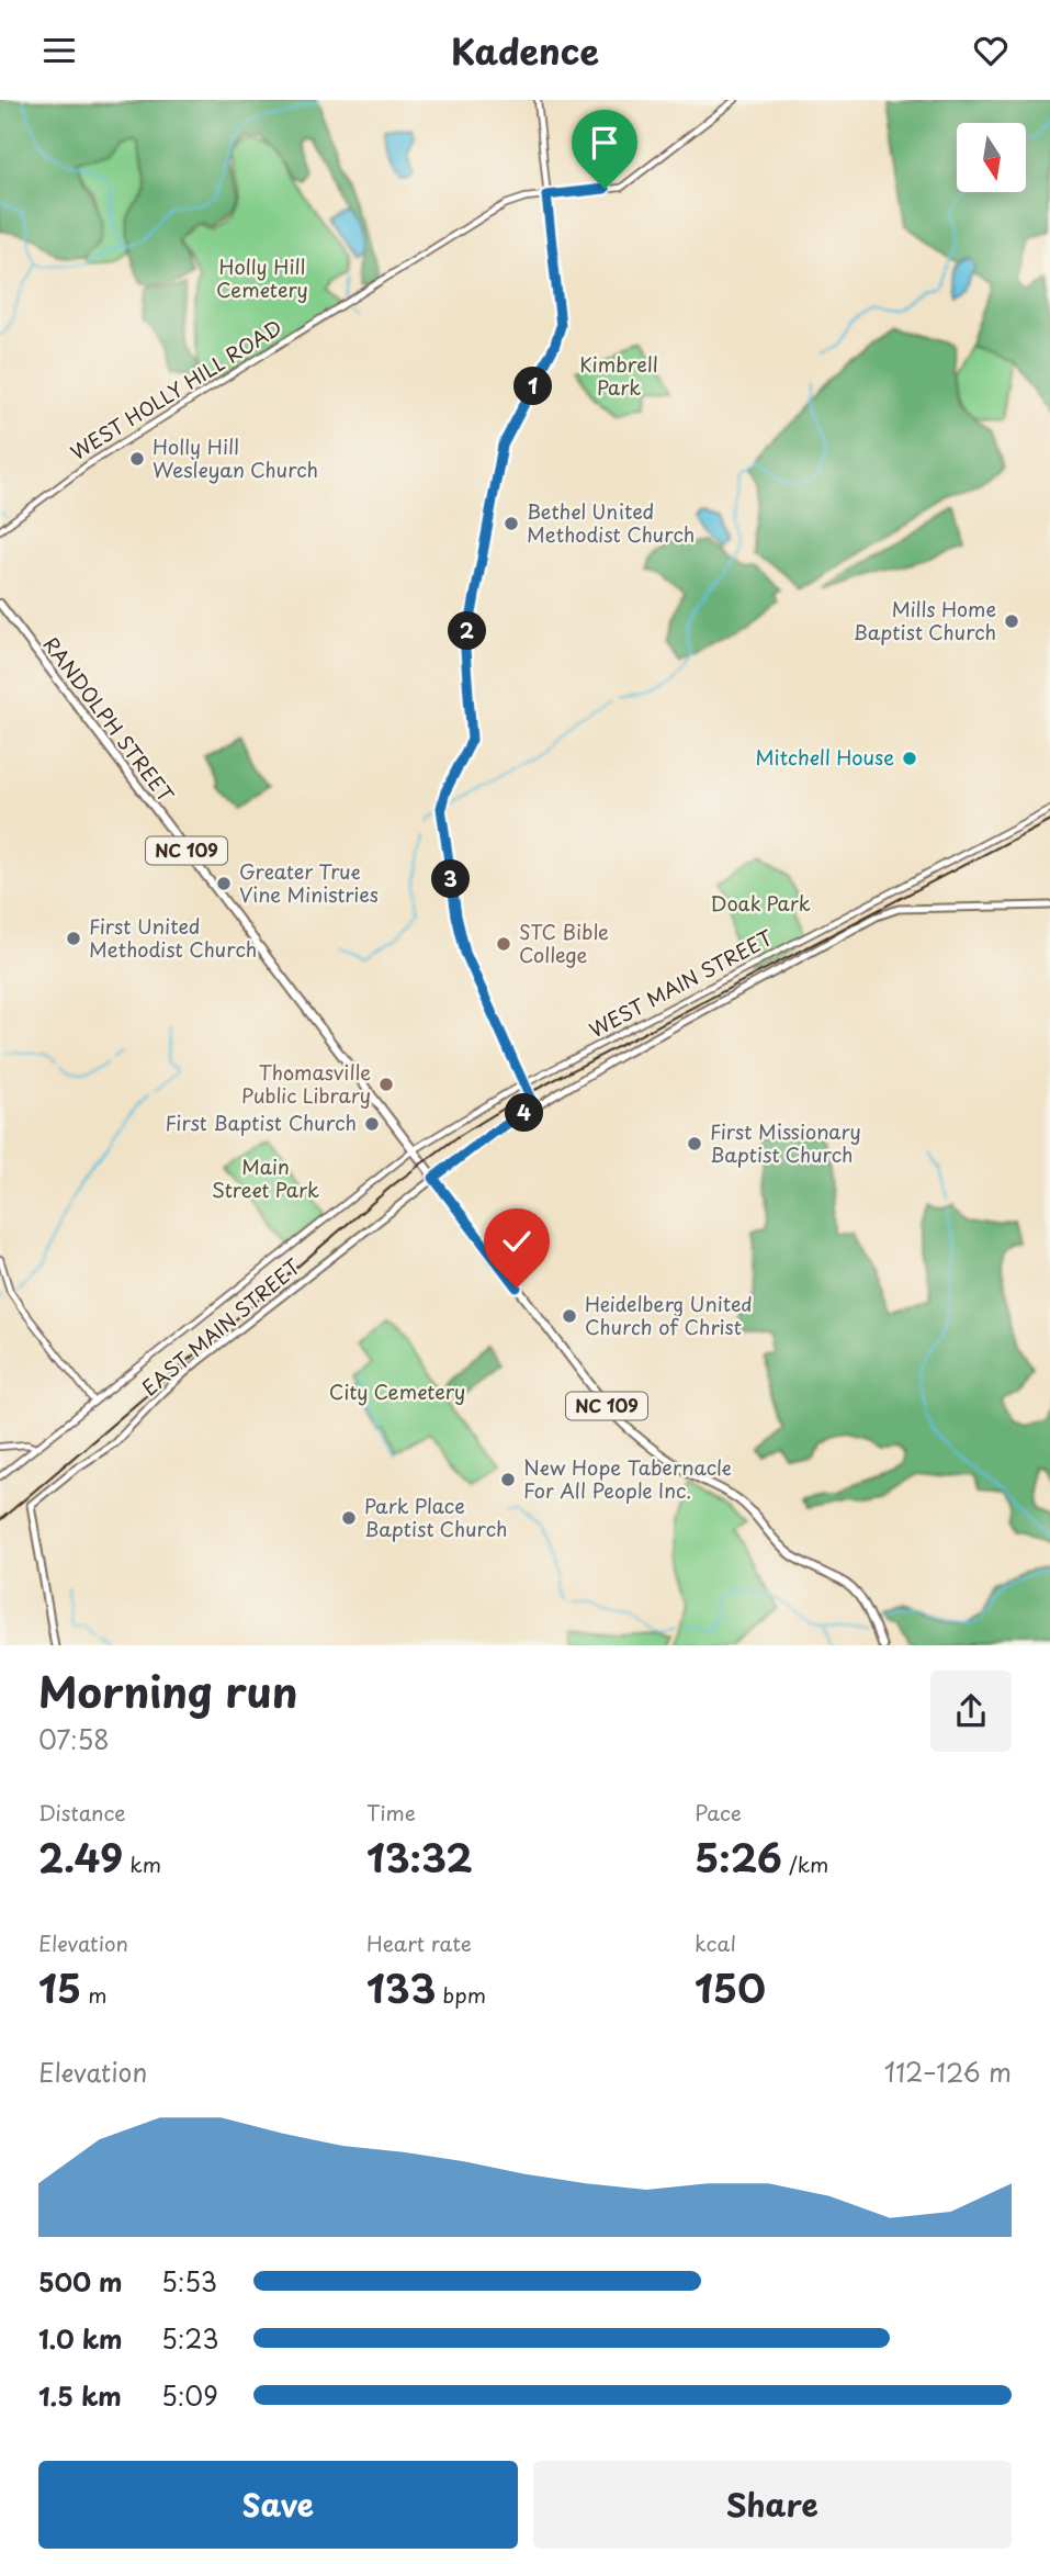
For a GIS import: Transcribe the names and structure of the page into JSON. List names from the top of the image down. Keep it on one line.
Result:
{"streets":{"main road":["RANDOLPH STREET","NC 109","WEST MAIN STREET","EAST MAIN STREET"],"street":["WEST HOLLY HILL ROAD"]},"crossings":[["RANDOLPH STREET","NC 109"],["RANDOLPH STREET","WEST MAIN STREET"],["RANDOLPH STREET","EAST MAIN STREET"],["NC 109","WEST MAIN STREET"],["NC 109","EAST MAIN STREET"],["WEST MAIN STREET","EAST MAIN STREET"]],"parks":["Holly Hill Cemetery","Kimbrell Park","Doak Park","Main Street Park","City Cemetery"],"places":["Holly Hill Wesleyan Church","Bethel United Methodist Church","Mills Home Baptist Church","Mitchell House","Greater True Vine Ministries","First United Methodist Church","STC Bible College","Thomasville Public Library","First Baptist Church","First Missionary Baptist Church","Heidelberg United Church of Christ","New Hope Tabernacle For All People Inc.","Park Place Baptist Church"],"north":"bottom","page":{"header":"Kadence","pins":["1","2","3","4"],"heading":["Morning run","07:58"],"stats":[["Distance","2.49 km"],["Time","13:32"],["Pace","5:26 /km"],["Elevation","15 m"],["Heart rate","133 bpm"],["kcal","150"]],"chart":["Elevation","112–126 m"],"list":[{"name":"500 m","note":"5:53"},{"name":"1.0 km","note":"5:23"},{"name":"1.5 km","note":"5:09"}],"buttons":["Save","Share"]}}
